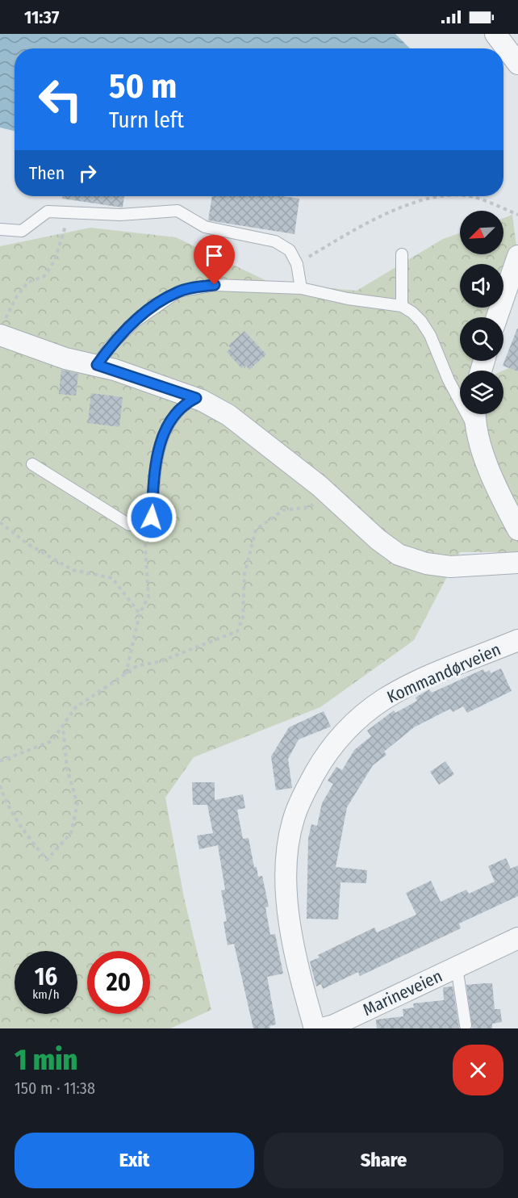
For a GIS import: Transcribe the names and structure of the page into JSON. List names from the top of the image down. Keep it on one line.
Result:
{"streets":{"street":["Kommandørveien","Marineveien"]},"north":"bottom left","page":{"status":"11:37","turn":["50 m","Turn left"],"then":"Then","speed":"16 km/h","limit":"20","heading":["1 min","150 m · 11:38"],"buttons":["Exit","Share"]}}
